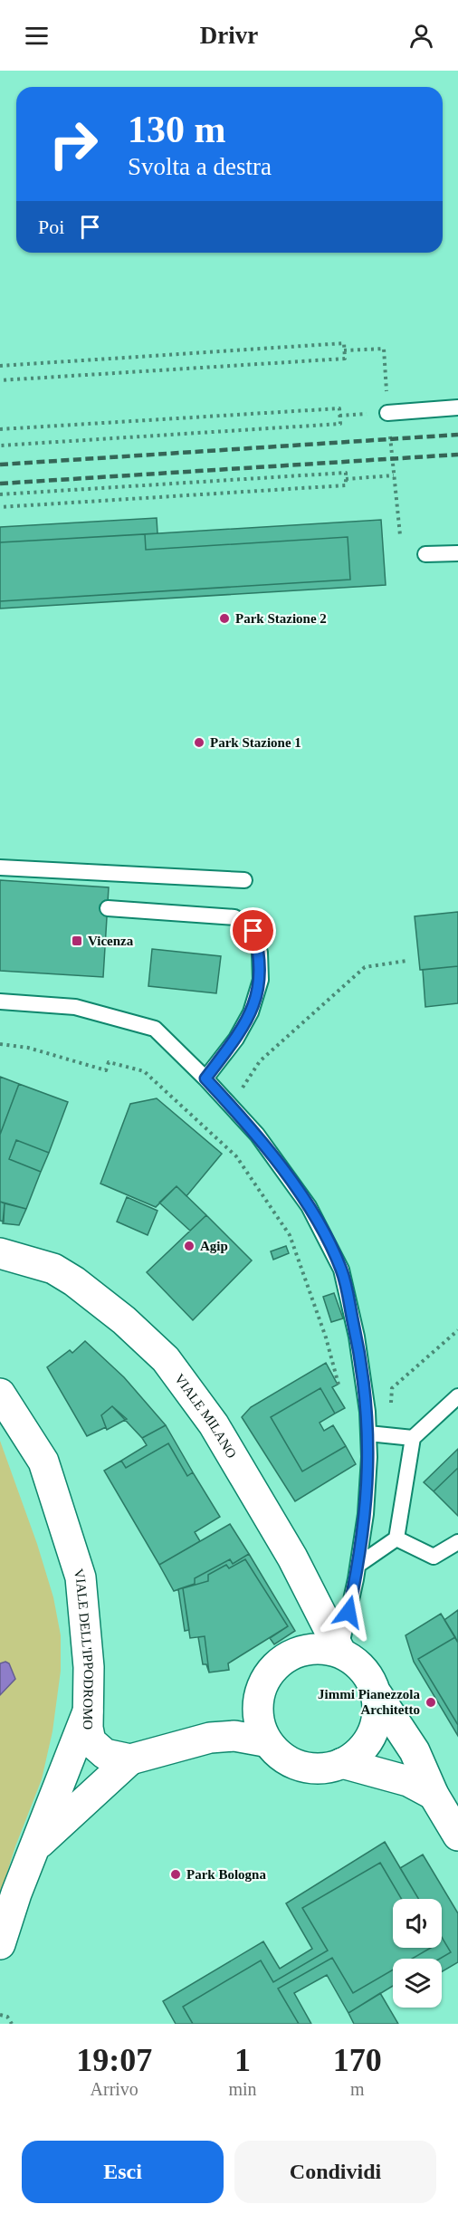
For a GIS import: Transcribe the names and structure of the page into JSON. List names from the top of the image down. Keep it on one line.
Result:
{"streets":{"main road":["VIALE MILANO","VIALE DELL'IPPODROMO"]},"crossings":[["VIALE MILANO","VIALE DELL'IPPODROMO"]],"places":{"other":["Park Stazione 2","Park Stazione 1","Agip","Jimmi Pianezzola Architetto","Park Bologna"],"transit":["Vicenza"]},"page":{"header":"Drivr","turn":["130 m","Svolta a destra"],"then":"Poi","eta":["19:07","Arrivo","1","min","170","m"],"buttons":["Esci","Condividi"]}}
